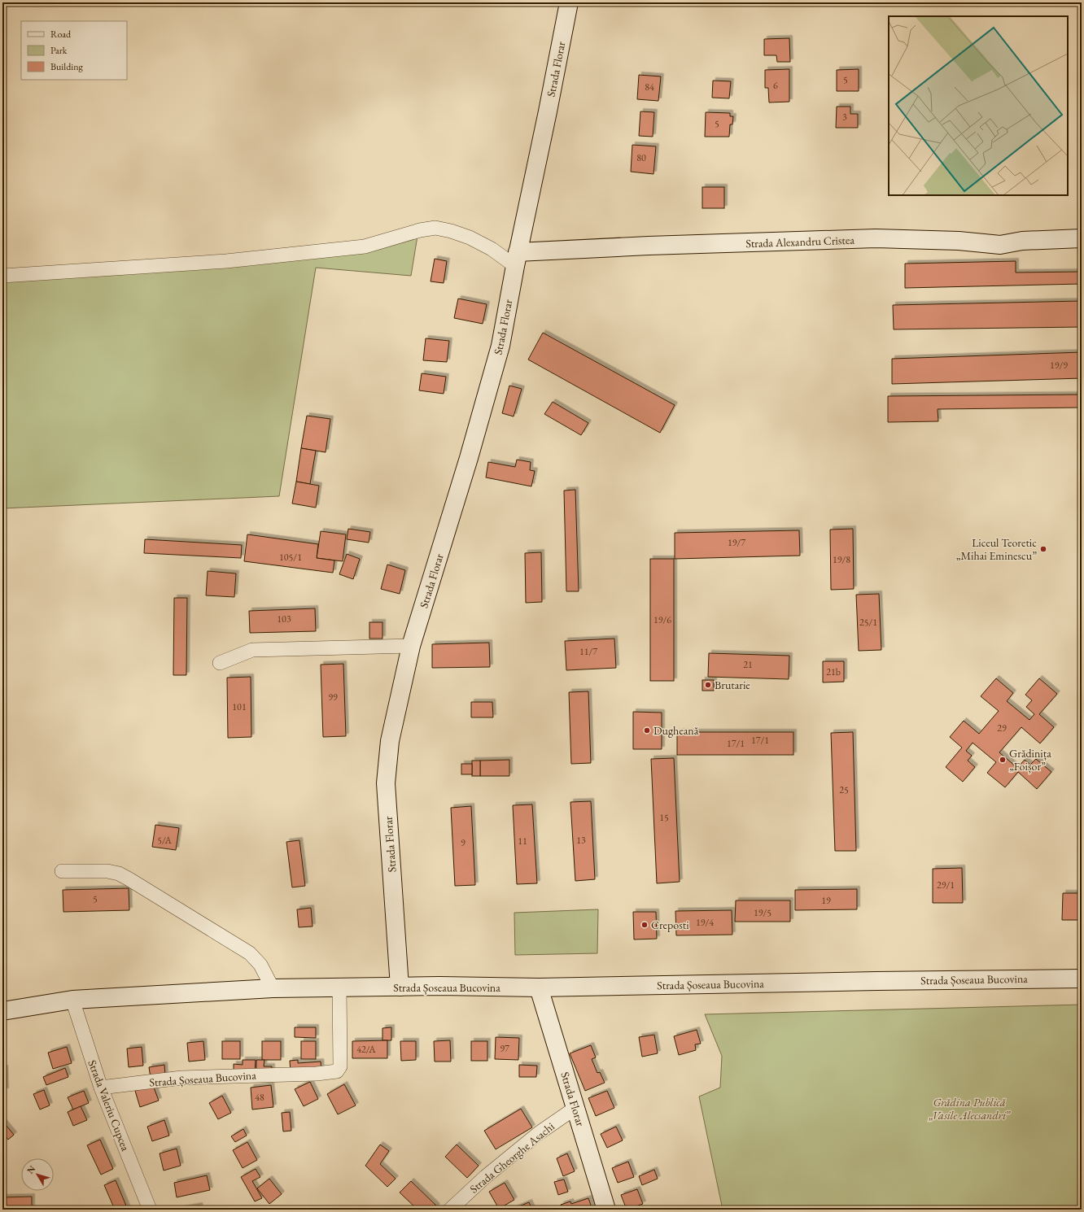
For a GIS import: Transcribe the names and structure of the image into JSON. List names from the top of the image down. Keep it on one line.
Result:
{"streets":{"street":["Strada Florar","Strada Alexandru Cristea","Strada Șoseaua Bucovina","Strada Valeriu Cupcea","Strada Gheorghe Asachi"]},"crossings":[["Strada Florar","Strada Alexandru Cristea"],["Strada Florar","Strada Șoseaua Bucovina"],["Strada Florar","Strada Gheorghe Asachi"],["Strada Șoseaua Bucovina","Strada Valeriu Cupcea"]],"parks":["Grădina Publică „Vasile Alecsandri”"],"places":["Liceul Teoretic „Mihai Eminescu”","Brutarie","Dugheană","Grădinița „Foișor”","Creposti"],"house_numbers":["5","6","84","3","5","80","19/9","19/7","105/1","19/8","103","19/6","25/1","11/7","21","21b","99","101","29","17/1","17/1","25","15","5/A","13","11","9","29/1","5","19","19/5","19/4","97","42/A","48"],"legend":["Road","Park","Building"],"north":"top left"}
